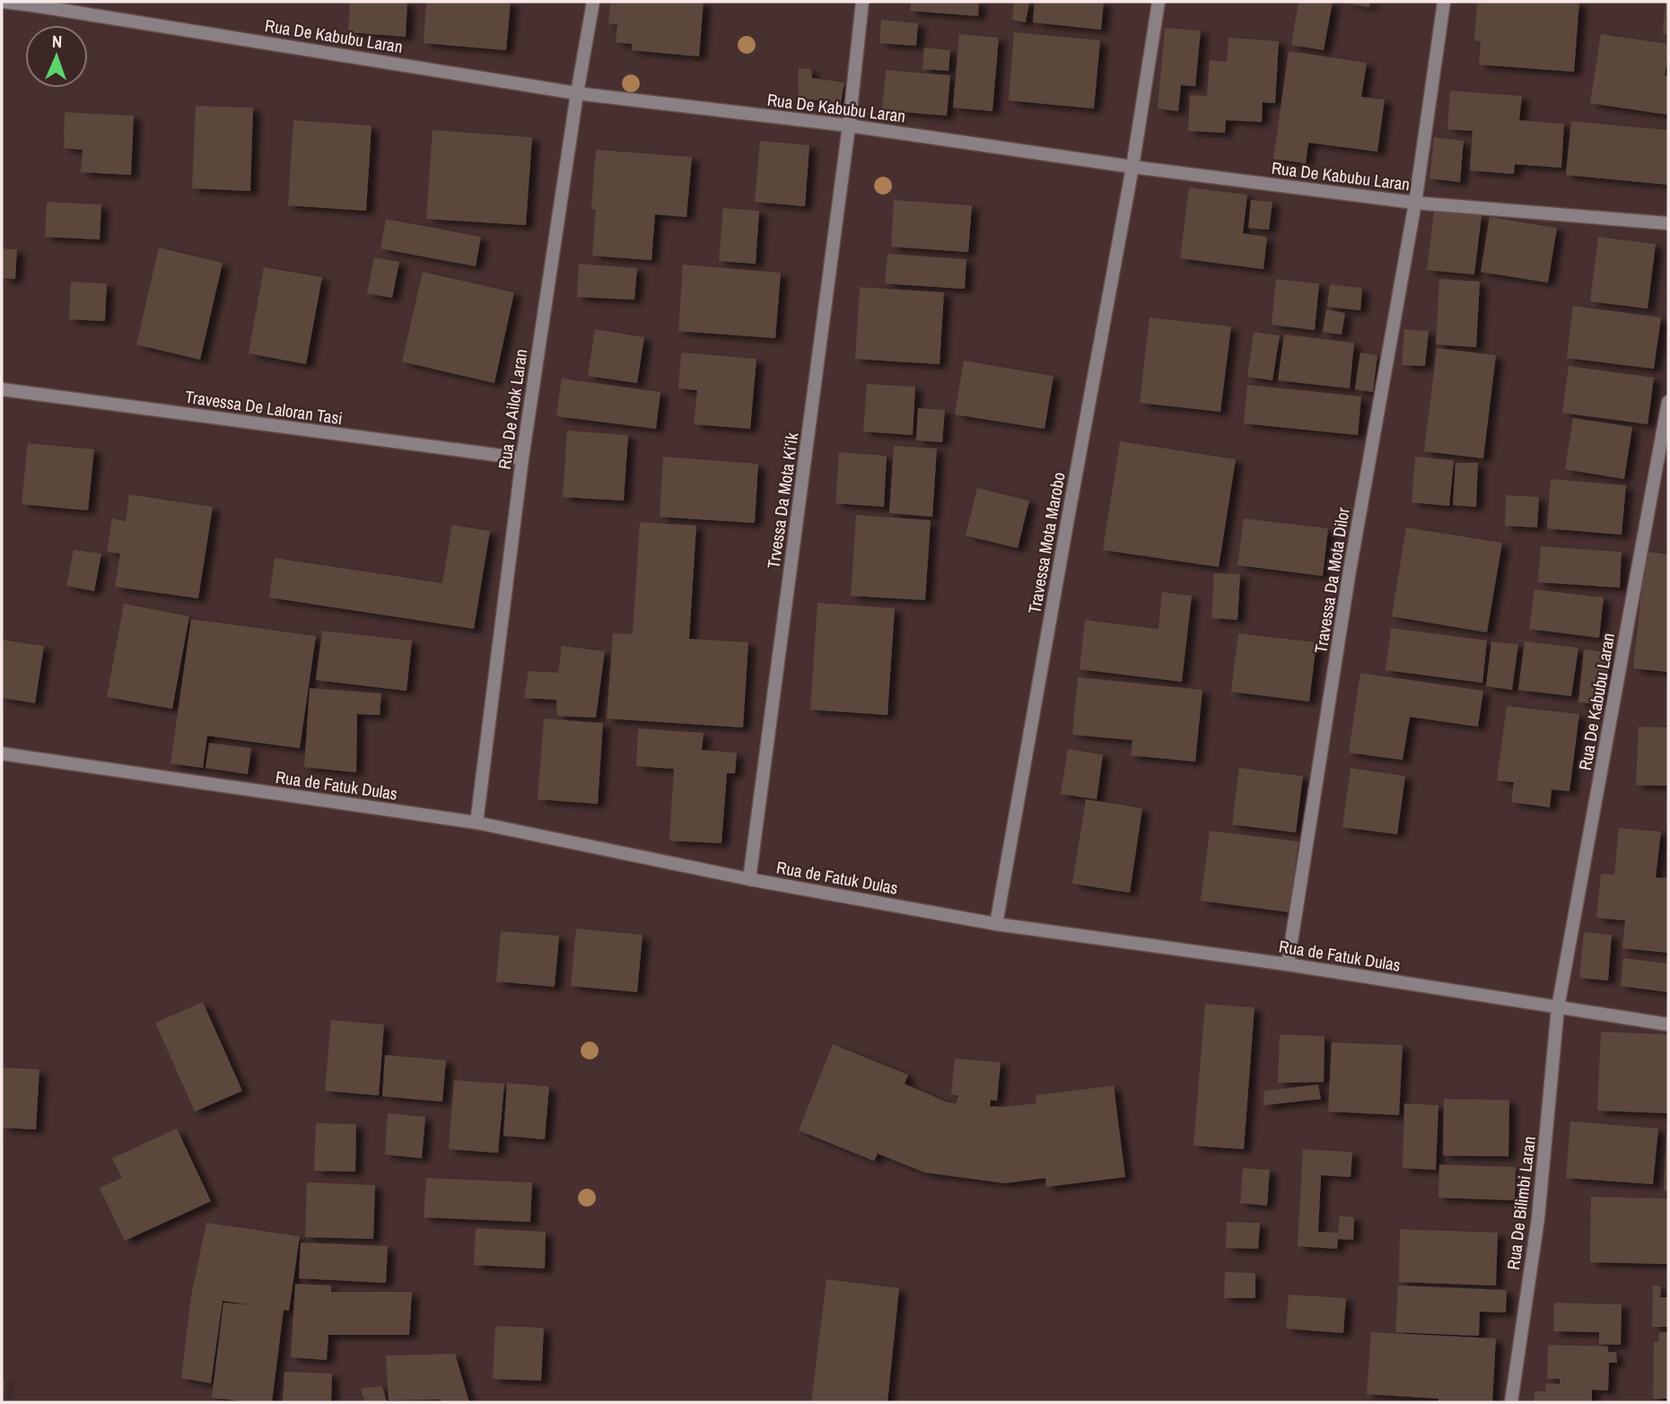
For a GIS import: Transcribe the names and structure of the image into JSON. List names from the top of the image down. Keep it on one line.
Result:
{"streets":{"street":["Rua De Kabubu Laran","Travessa De Laloran Tasi","Rua De Ailok Laran","Trvessa Da Mota Ki’ik","Travessa Mota Marobo","Travessa Da Mota Dilor","Rua de Fatuk Dulas","Rua De Bilimbi Laran"]},"crossings":[["Rua De Kabubu Laran","Rua De Ailok Laran"],["Rua De Kabubu Laran","Trvessa Da Mota Ki’ik"],["Rua De Kabubu Laran","Travessa Mota Marobo"],["Rua De Kabubu Laran","Travessa Da Mota Dilor"],["Rua De Kabubu Laran","Rua de Fatuk Dulas"],["Rua De Kabubu Laran","Rua De Bilimbi Laran"],["Travessa De Laloran Tasi","Rua De Ailok Laran"],["Rua De Ailok Laran","Rua de Fatuk Dulas"],["Trvessa Da Mota Ki’ik","Rua de Fatuk Dulas"],["Travessa Mota Marobo","Rua de Fatuk Dulas"],["Travessa Da Mota Dilor","Rua de Fatuk Dulas"],["Rua de Fatuk Dulas","Rua De Bilimbi Laran"]],"north":"top"}
